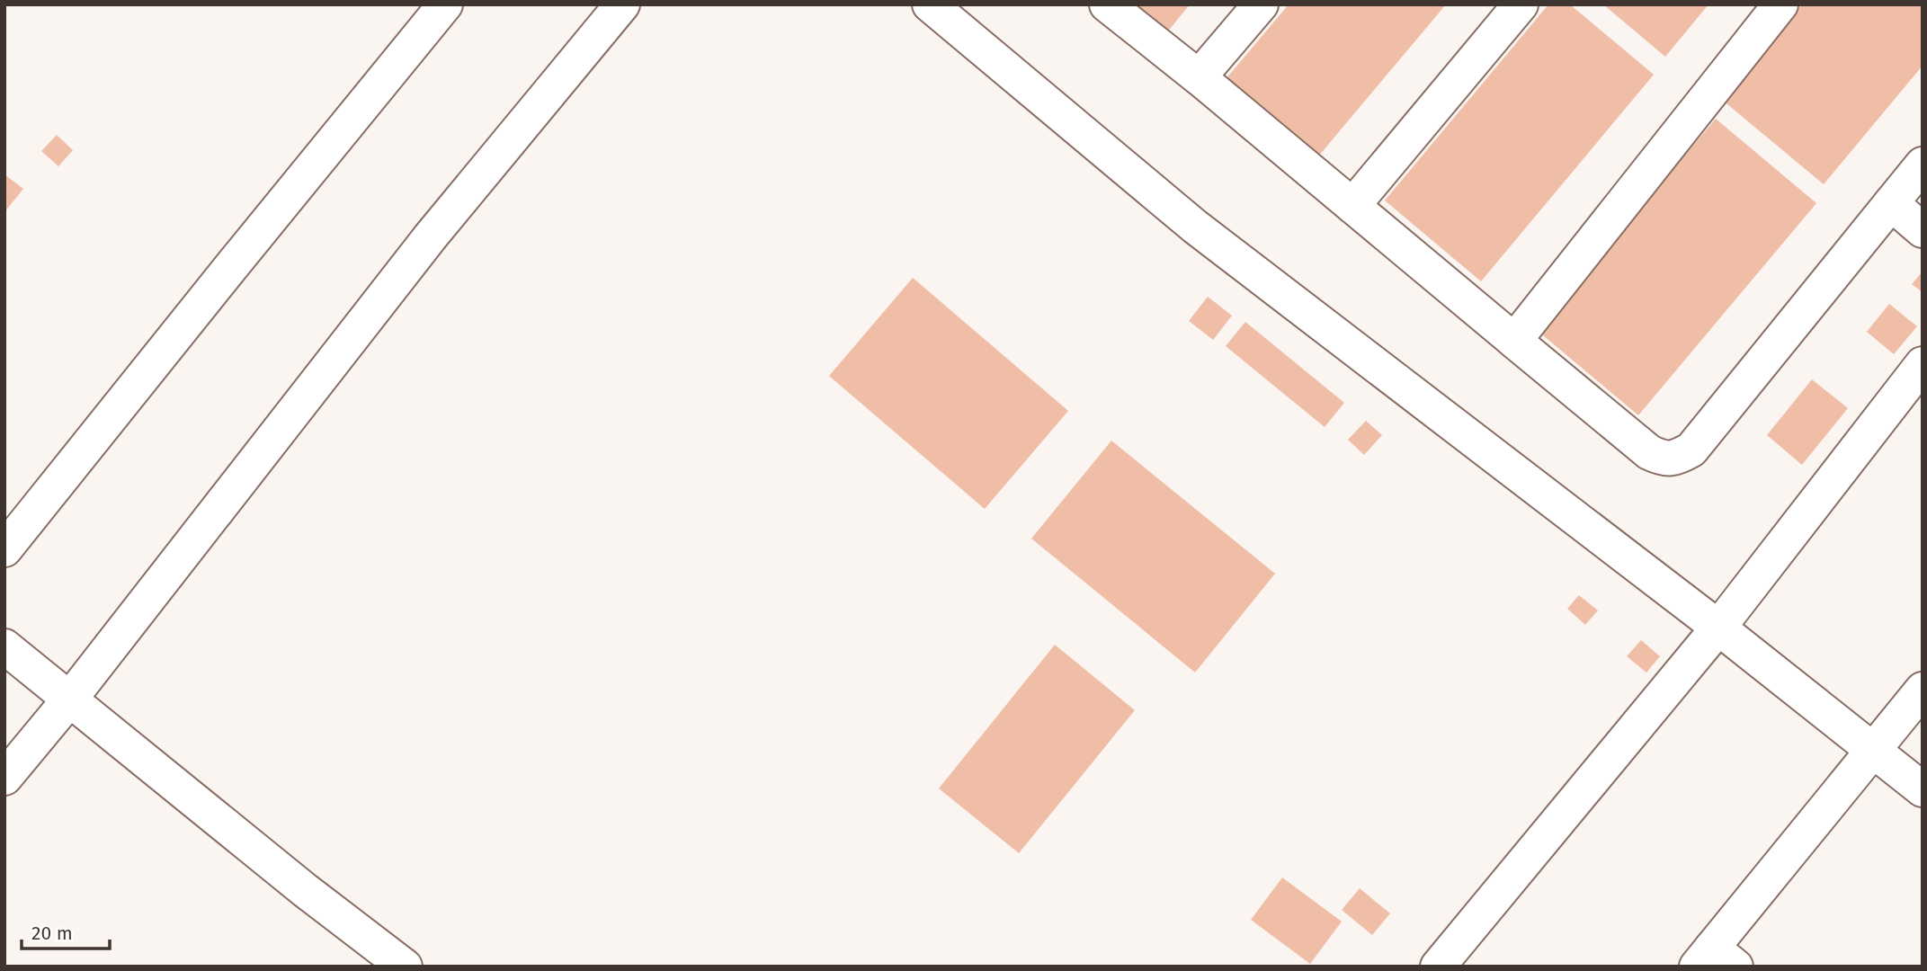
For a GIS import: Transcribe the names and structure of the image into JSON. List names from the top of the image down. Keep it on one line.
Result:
{"scale_bar":"20 m"}
